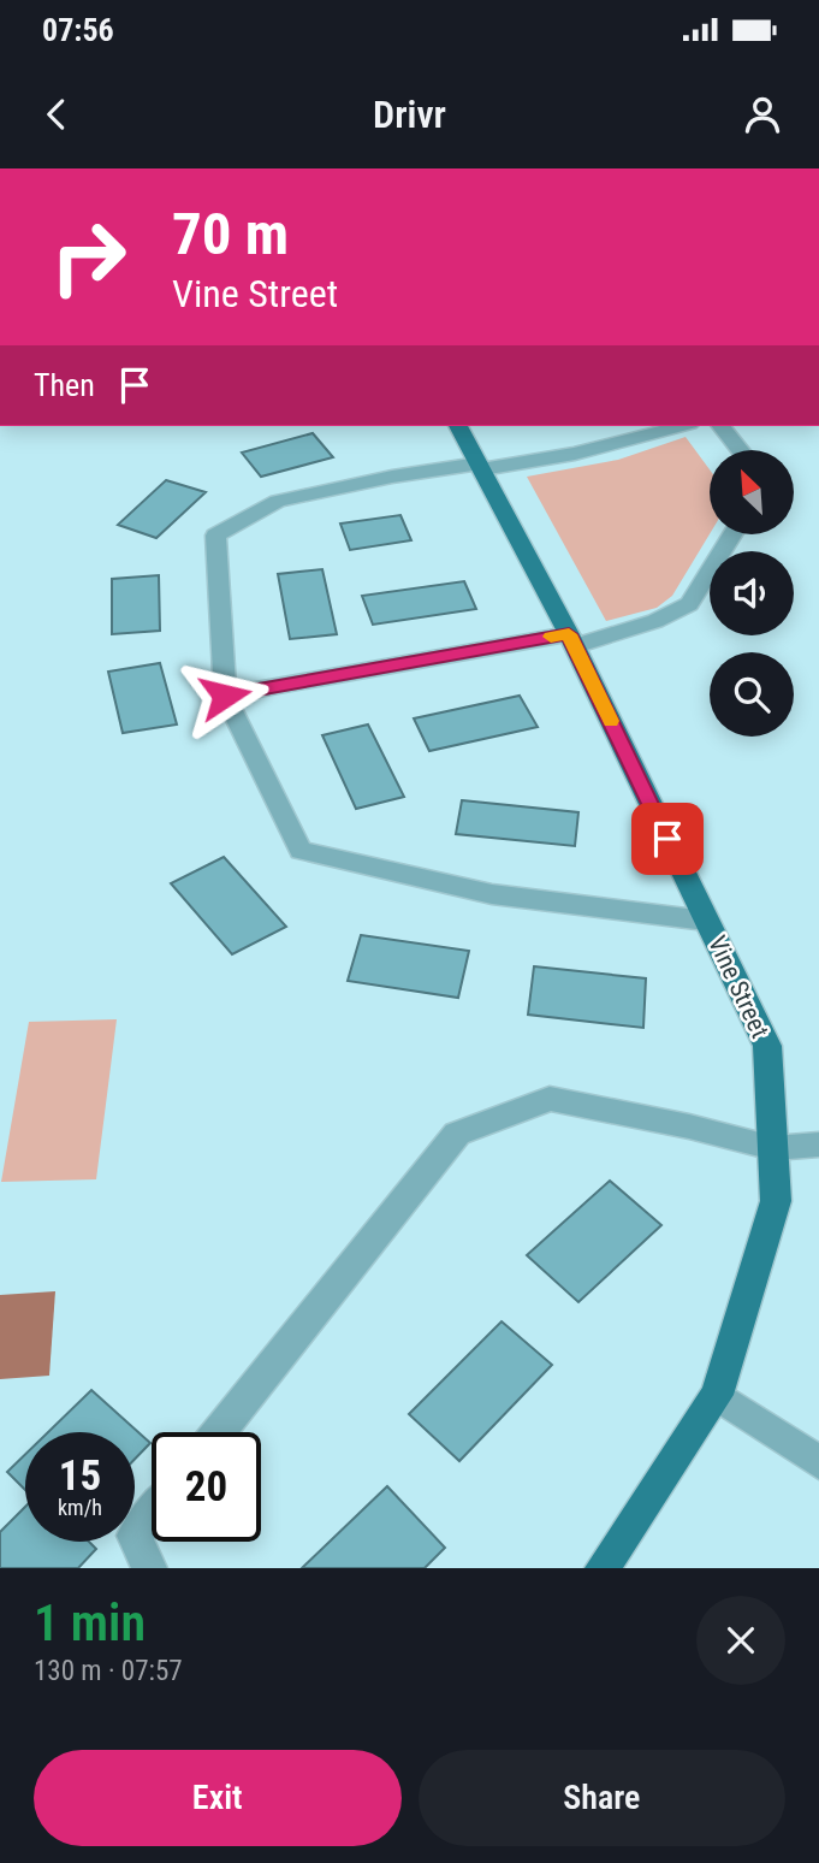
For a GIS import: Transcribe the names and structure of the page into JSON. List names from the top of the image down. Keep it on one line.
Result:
{"streets":{"main road":["Vine Street"]},"north":"top left","page":{"status":"07:56","header":"Drivr","turn":["70 m","Vine Street"],"then":"Then","speed":"15 km/h","limit":"20","heading":["1 min","130 m · 07:57"],"buttons":["Exit","Share"]}}
